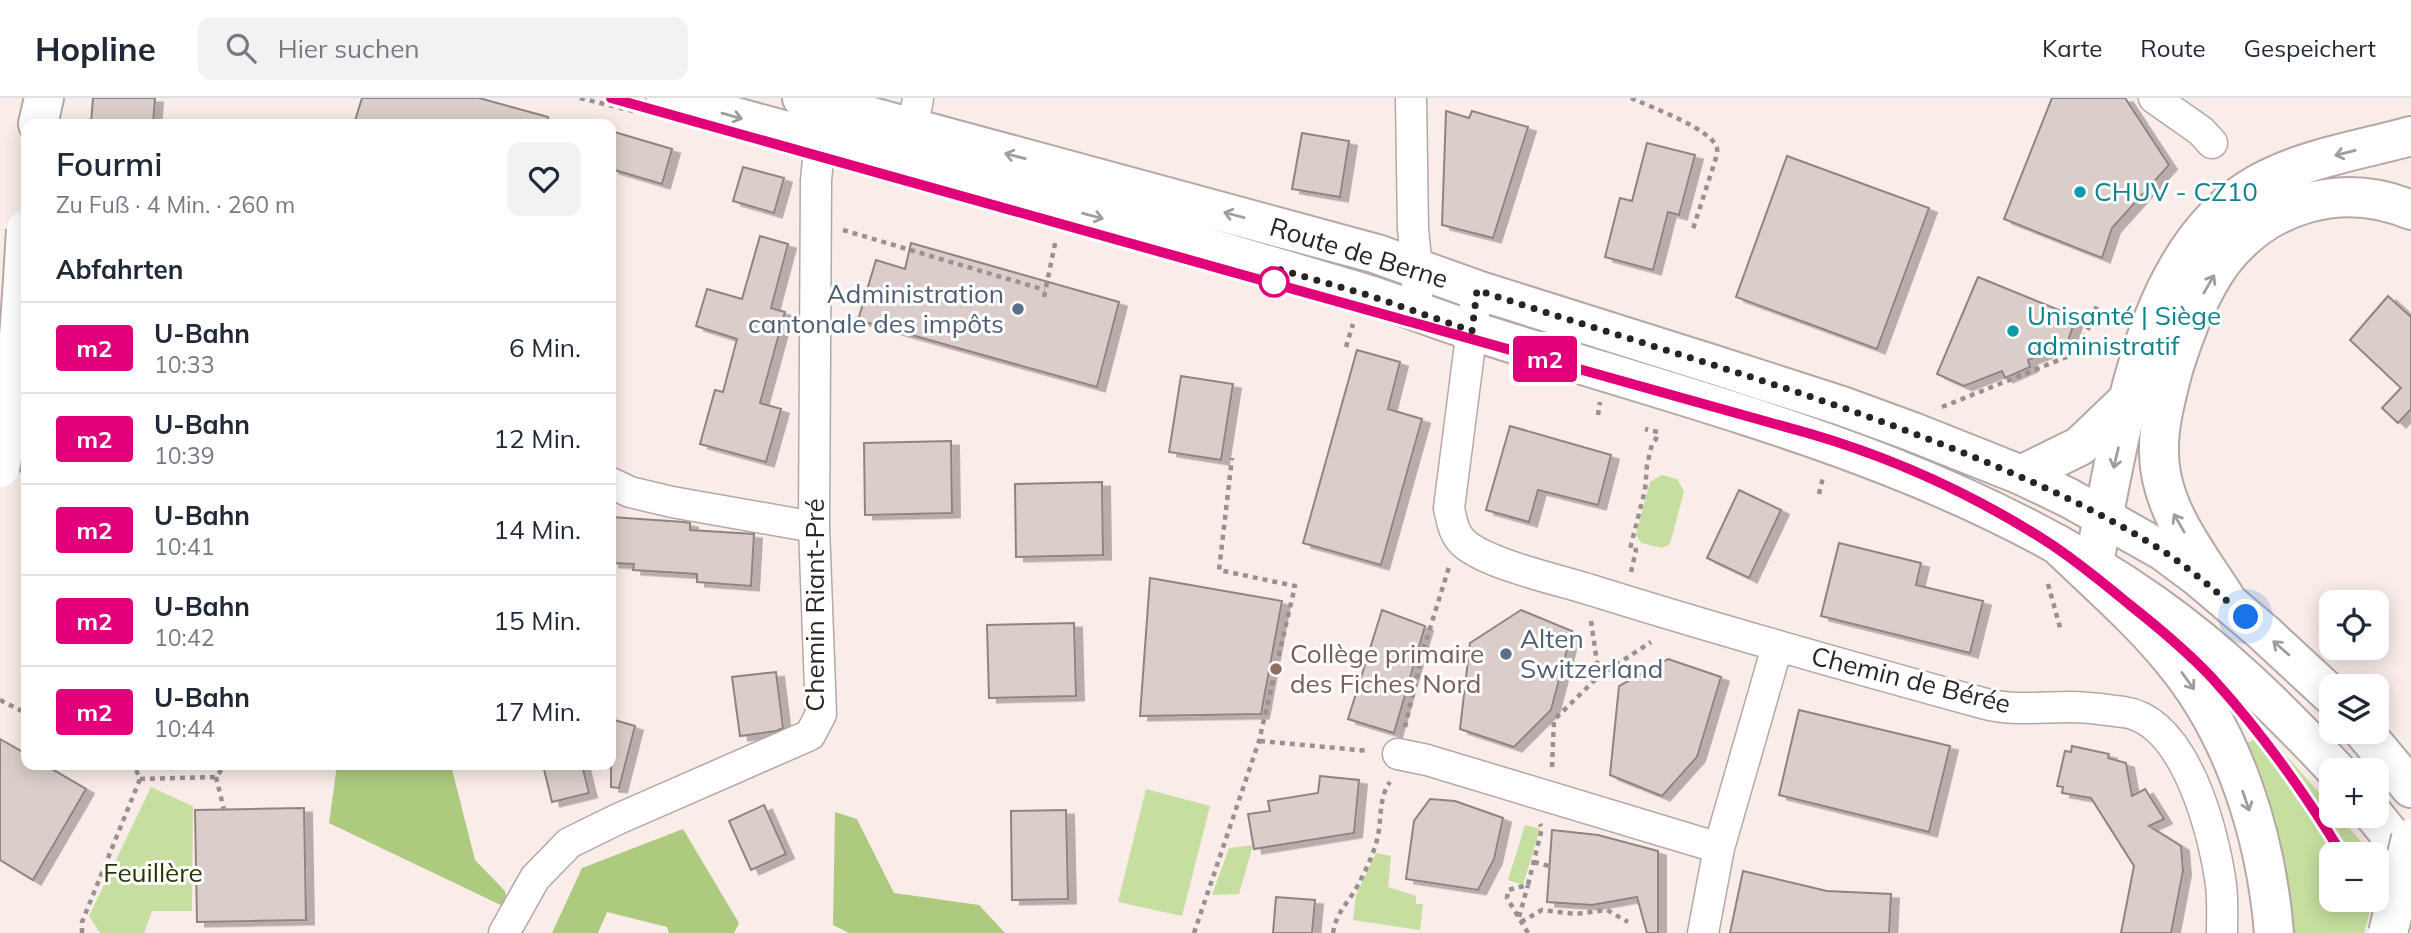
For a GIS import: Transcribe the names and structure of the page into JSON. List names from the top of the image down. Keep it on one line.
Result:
{"streets":{"main road":["Route de Berne"],"street":["Chemin Riant-Pré","Chemin de Bérée"]},"crossings":[["Route de Berne","Chemin Riant-Pré"],["Route de Berne","Chemin de Bérée"]],"parks":["Feuillère"],"places":["CHUV - CZ10","Administration cantonale des impôts","Unisanté | Siège administratif","Alten Switzerland","Collège primaire des Fiches Nord"],"lines":["metro line m2"],"page":{"header":"Hopline","search":"Hier suchen","nav":["Karte","Route","Gespeichert"],"on_map":"m2","heading":[["Fourmi","Zu Fuß · 4 Min. · 260 m"],"Abfahrten"],"list":[{"mark":"m2","name":"U-Bahn","note":"10:33","value":"6 Min."},{"mark":"m2","name":"U-Bahn","note":"10:39","value":"12 Min."},{"mark":"m2","name":"U-Bahn","note":"10:41","value":"14 Min."},{"mark":"m2","name":"U-Bahn","note":"10:42","value":"15 Min."},{"mark":"m2","name":"U-Bahn","note":"10:44","value":"17 Min."}],"map_buttons":["+","−"]}}
